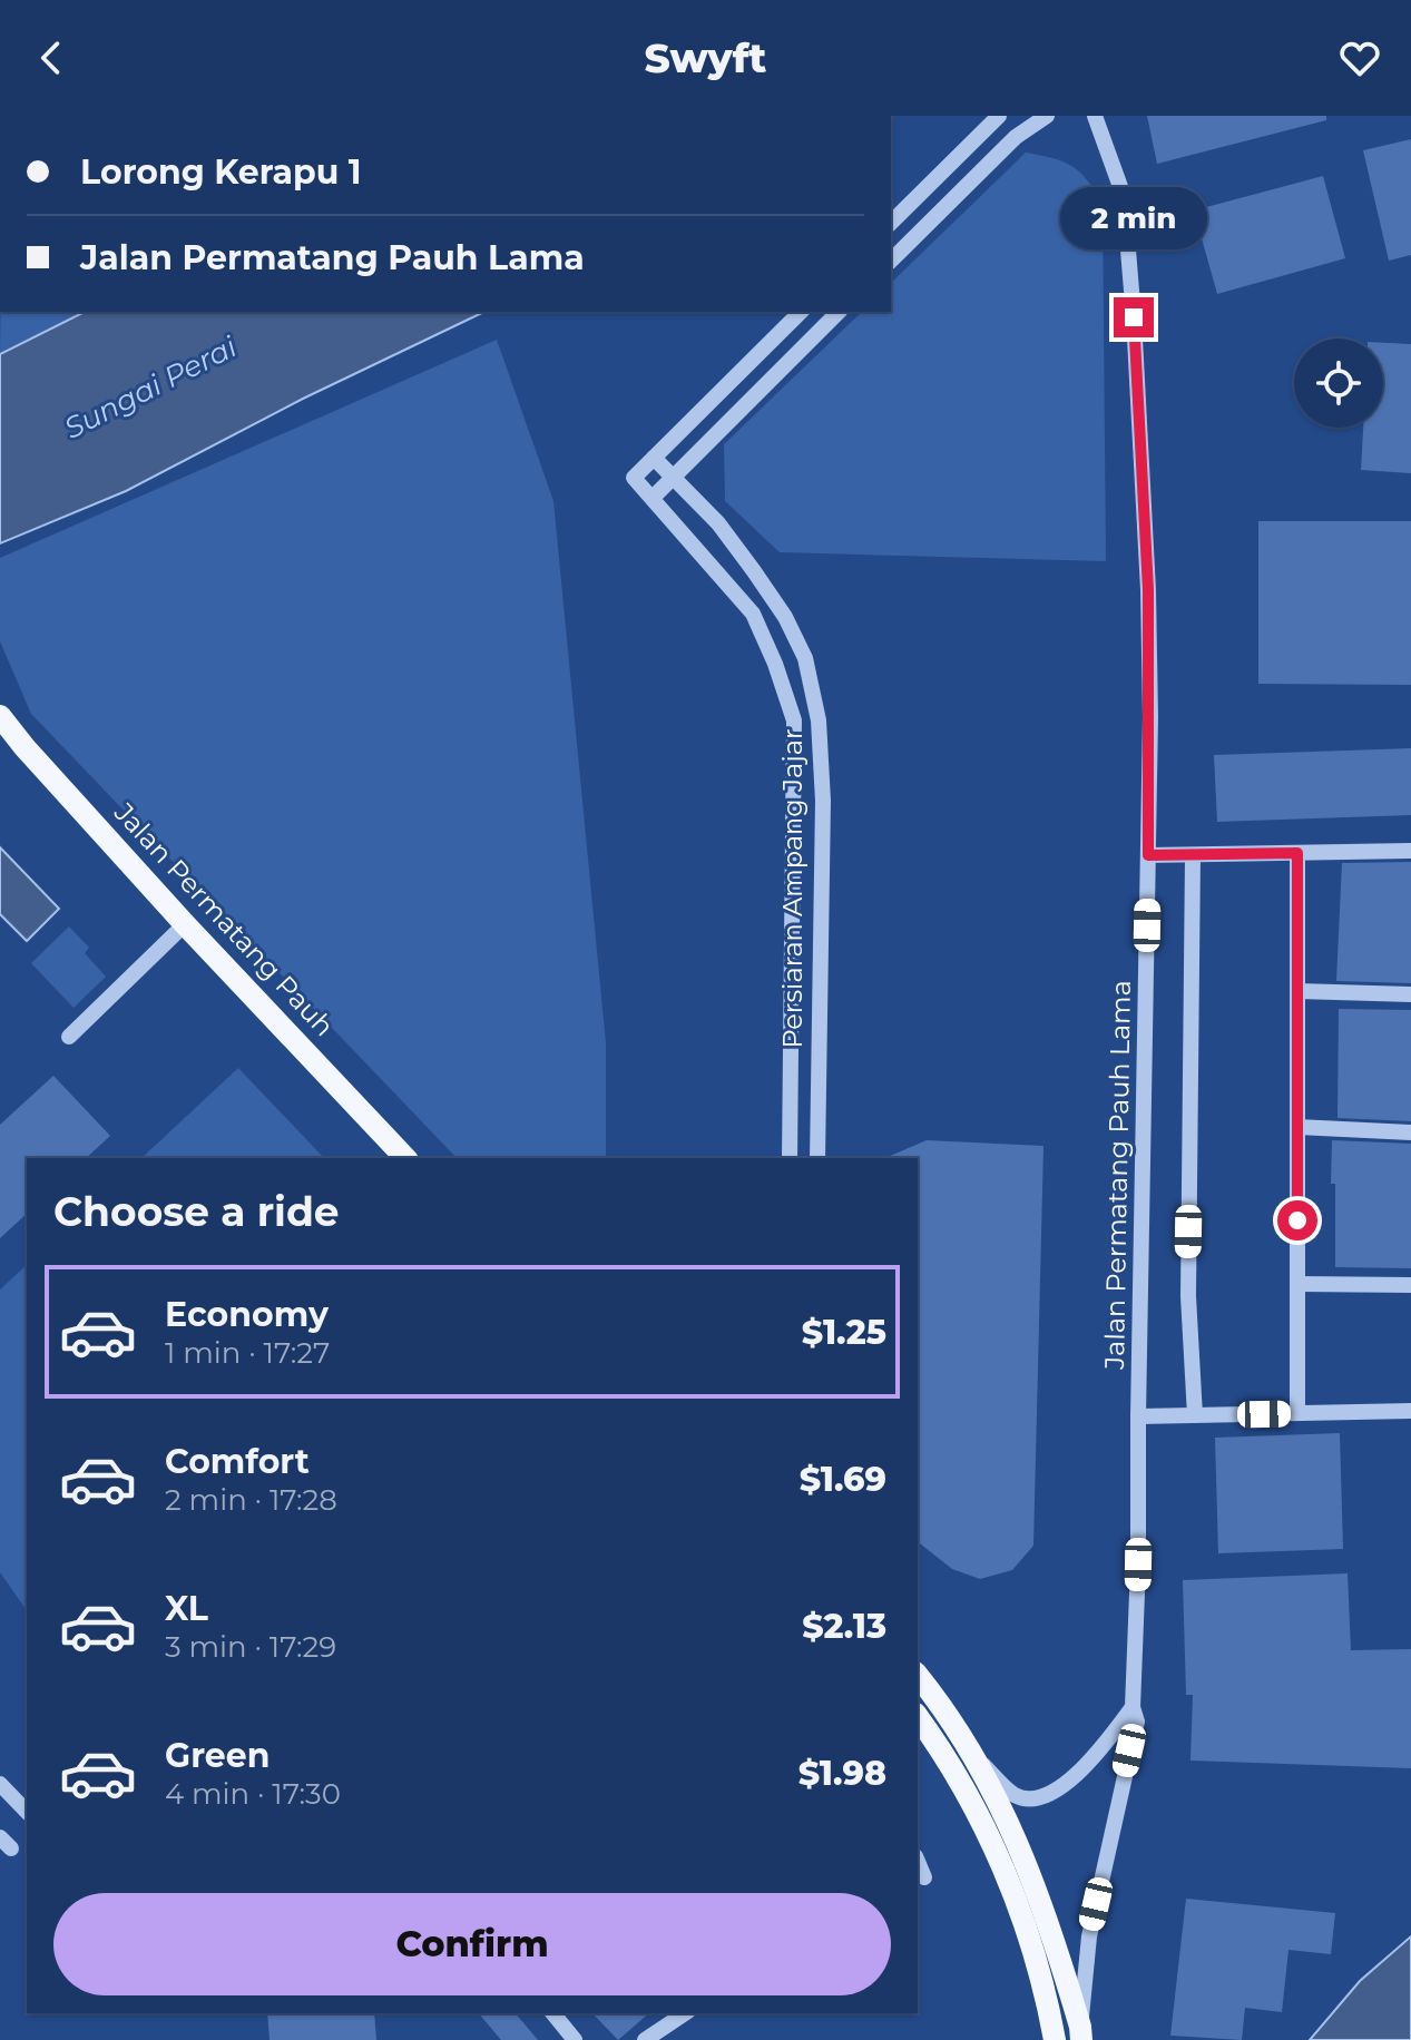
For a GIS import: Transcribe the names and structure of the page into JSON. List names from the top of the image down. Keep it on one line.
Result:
{"streets":{"main road":["Jalan Permatang Pauh"],"street":["Persiaran Ampang Jajar","Jalan Permatang Pauh Lama"]},"water":["Sungai Perai"],"page":{"header":"Swyft","banner":["Lorong Kerapu 1","Jalan Permatang Pauh Lama"],"bubble":"2 min","heading":"Choose a ride","list":[{"name":"Economy","note":"1 min · 17:27","value":"$1.25"},{"name":"Comfort","note":"2 min · 17:28","value":"$1.69"},{"name":"XL","note":"3 min · 17:29","value":"$2.13"},{"name":"Green","note":"4 min · 17:30","value":"$1.98"}],"buttons":"Confirm"}}
